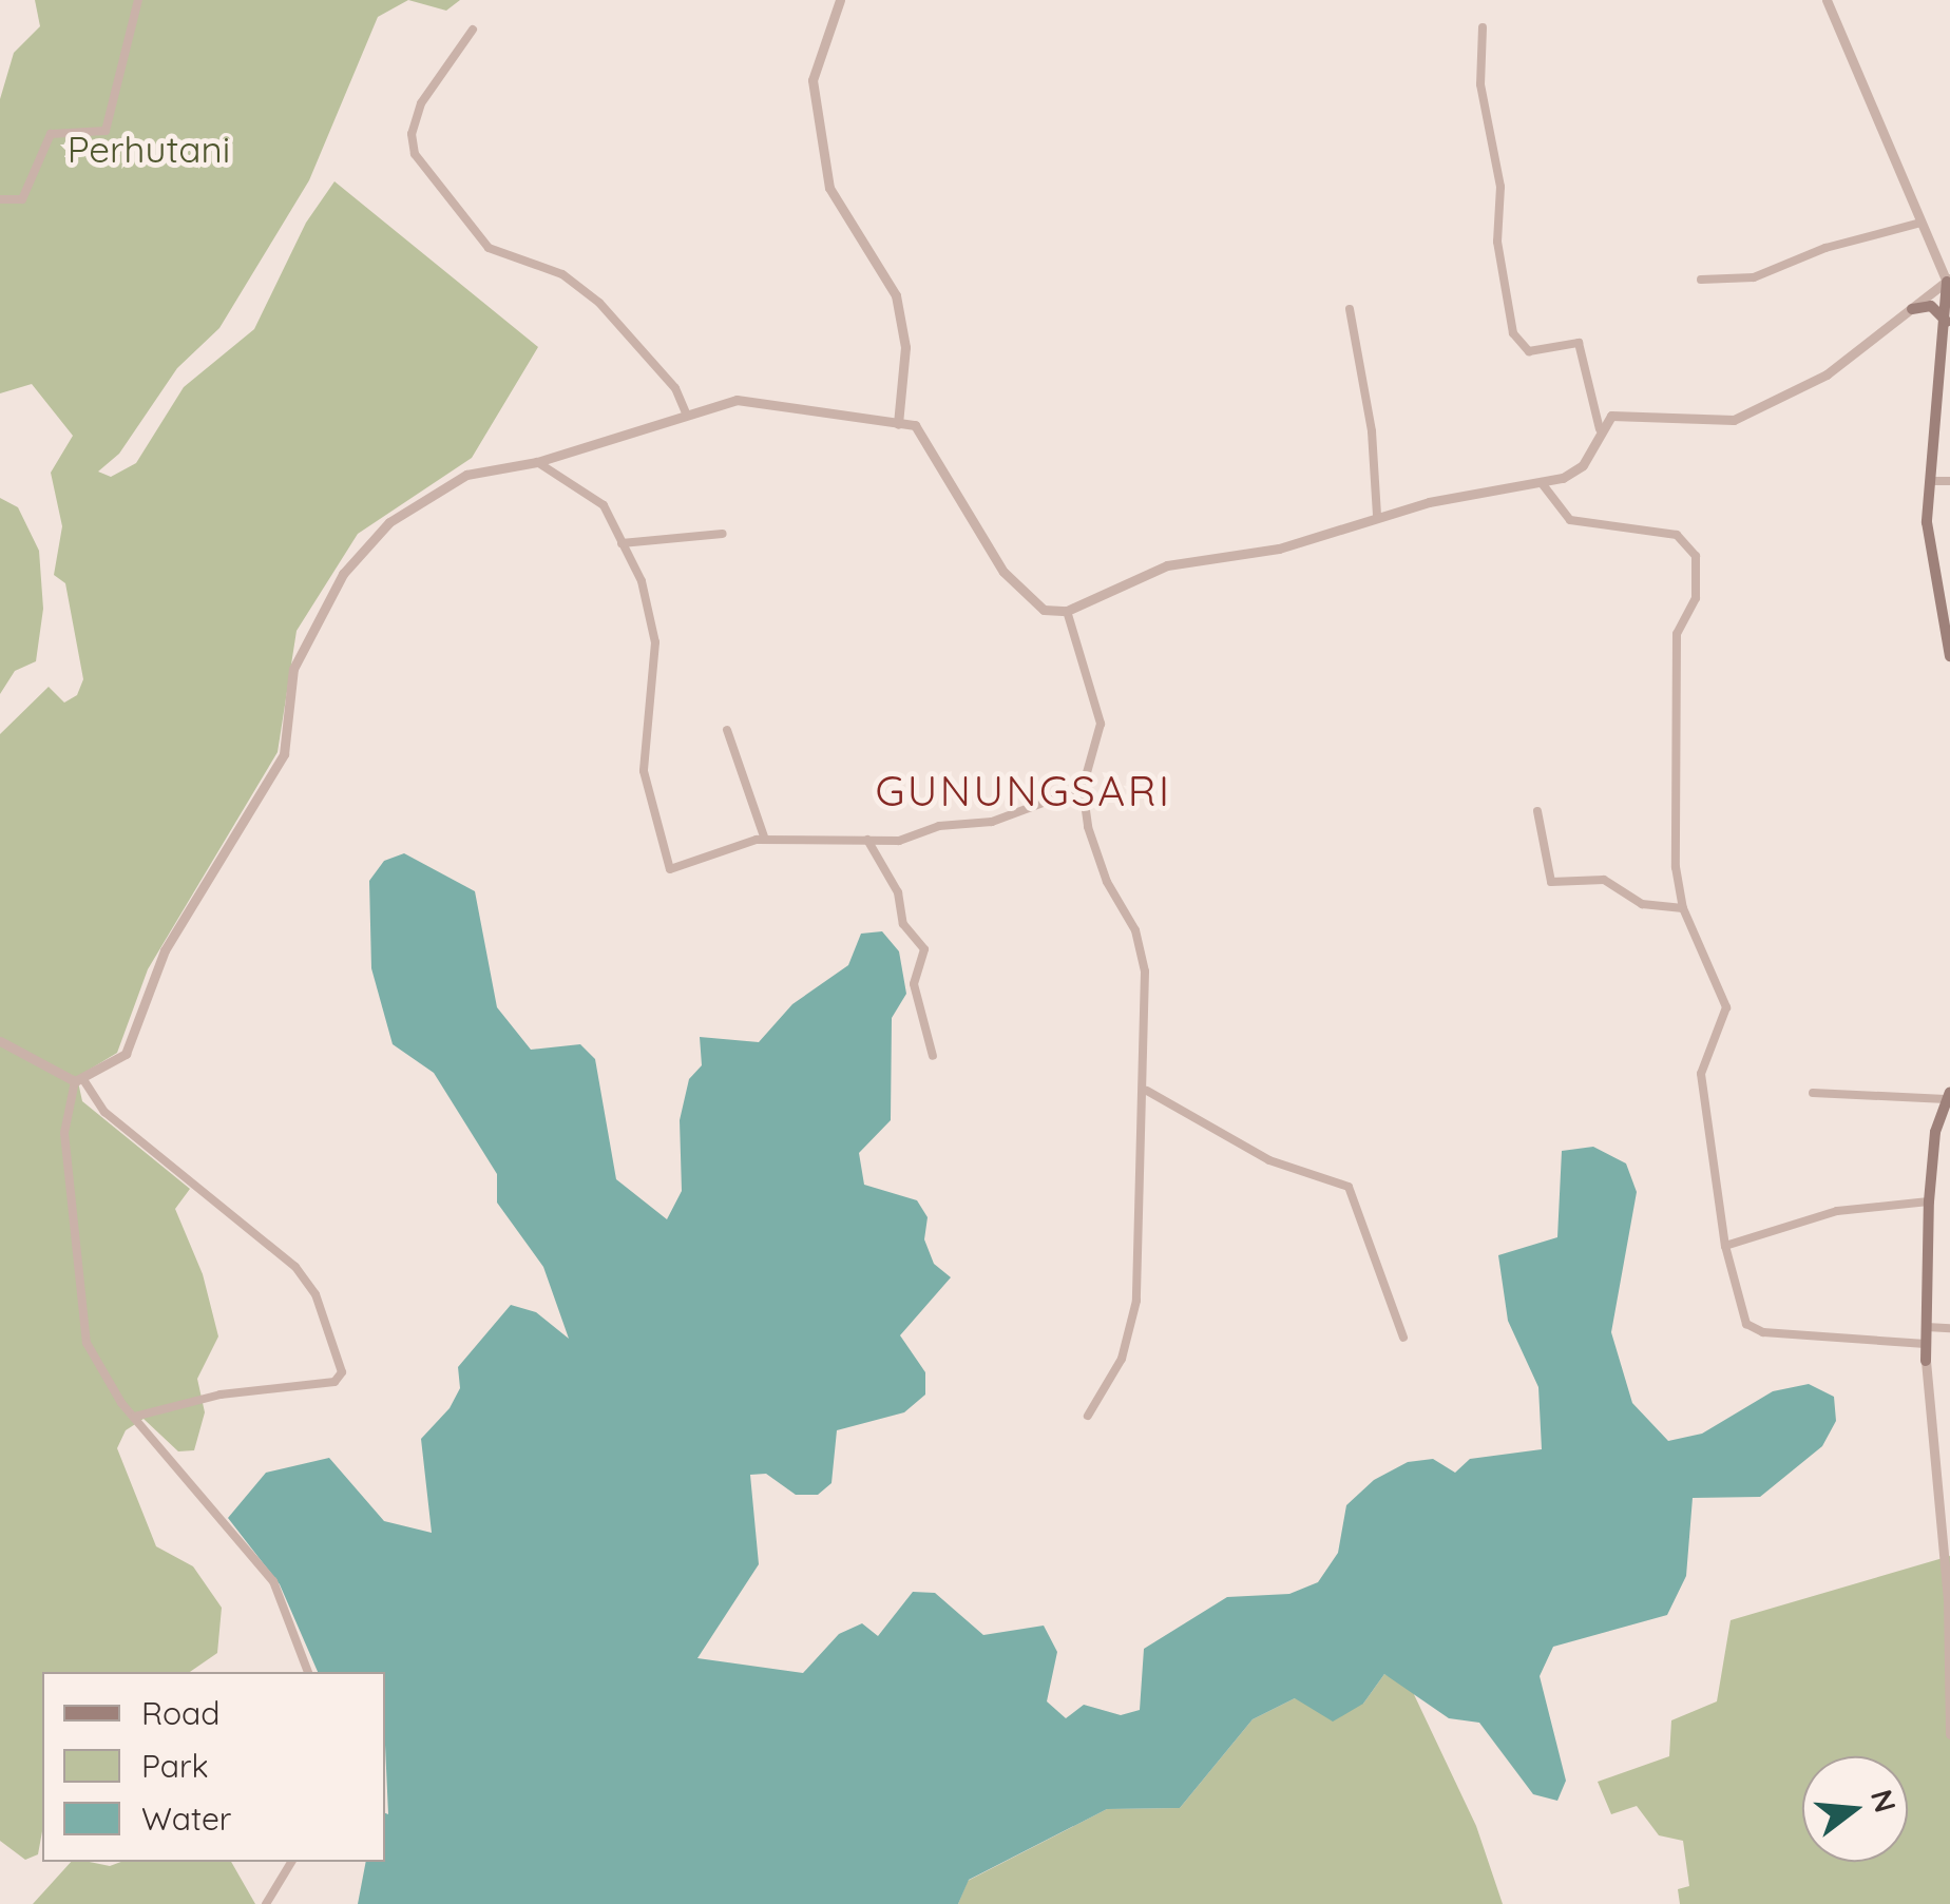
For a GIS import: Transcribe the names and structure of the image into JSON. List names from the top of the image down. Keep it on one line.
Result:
{"districts":["GUNUNGSARI"],"parks":["Perhutani"],"legend":["Road","Park","Water"],"north":"right"}
